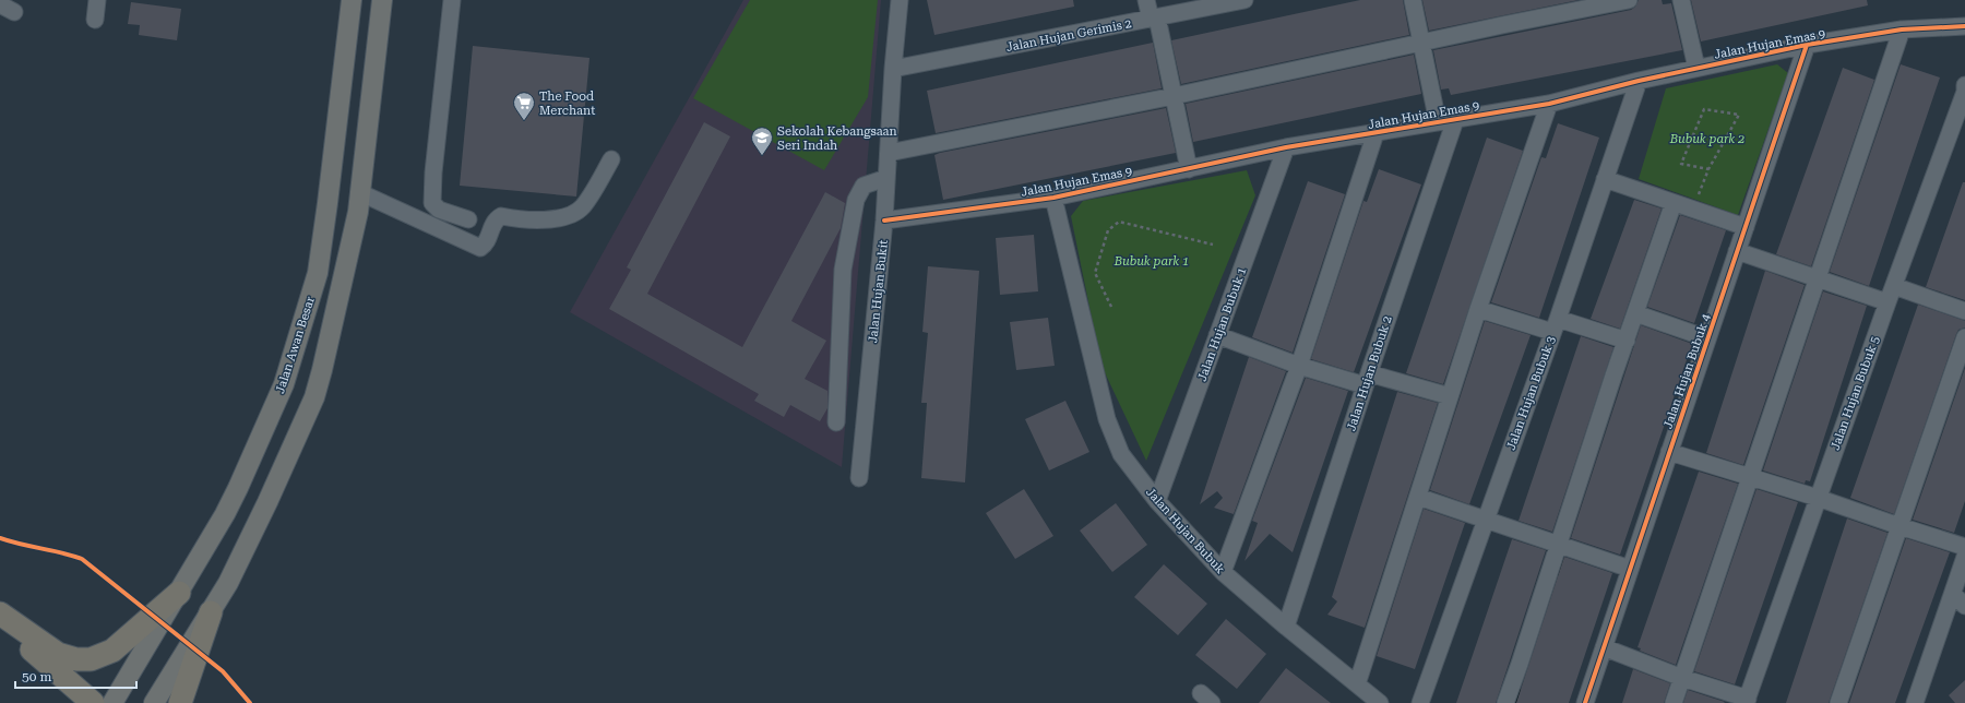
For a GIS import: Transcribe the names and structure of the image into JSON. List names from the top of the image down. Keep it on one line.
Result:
{"streets":{"main road":["Jalan Awan Besar"],"street":["Jalan Hujan Gerimis 2","Jalan Hujan Emas 9","Jalan Hujan Bukit","Jalan Hujan Bubuk 1","Jalan Hujan Bubuk 4","Jalan Hujan Bubuk 2","Jalan Hujan Bubuk 3","Jalan Hujan Bubuk 5","Jalan Hujan Bubuk"]},"crossings":[["Jalan Hujan Gerimis 2","Jalan Hujan Bukit"],["Jalan Hujan Emas 9","Jalan Hujan Bukit"],["Jalan Hujan Emas 9","Jalan Hujan Bubuk 1"],["Jalan Hujan Emas 9","Jalan Hujan Bubuk 4"],["Jalan Hujan Emas 9","Jalan Hujan Bubuk 2"],["Jalan Hujan Emas 9","Jalan Hujan Bubuk 3"],["Jalan Hujan Emas 9","Jalan Hujan Bubuk"],["Jalan Hujan Bubuk 1","Jalan Hujan Bubuk"],["Jalan Hujan Bubuk 2","Jalan Hujan Bubuk"]],"parks":["Bubuk park 2","Bubuk park 1"],"places":{"supermarket":["The Food Merchant"],"school or university":["Sekolah Kebangsaan Seri Indah"]},"scale_bar":"50 m"}
